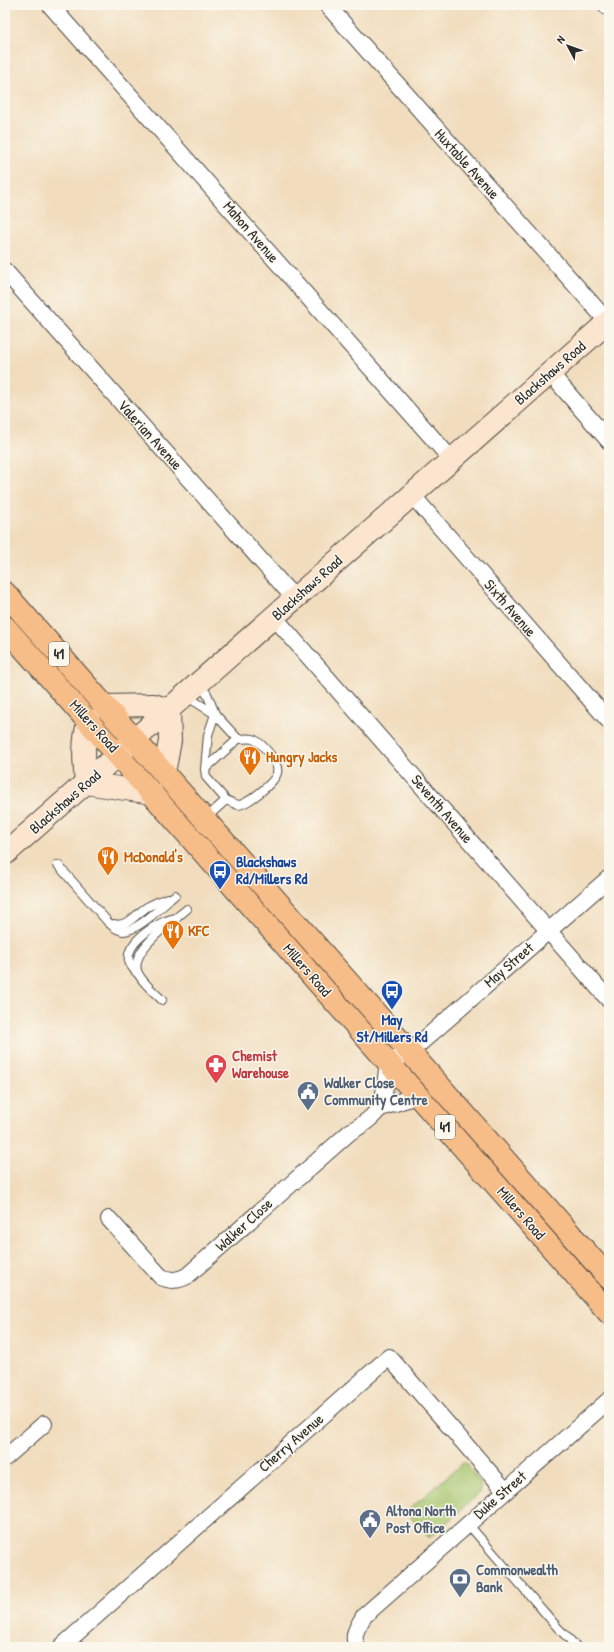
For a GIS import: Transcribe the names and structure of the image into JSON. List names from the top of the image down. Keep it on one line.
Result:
{"streets":{"main road":["Blackshaws Road","41","Millers Road"],"street":["Huxtable Avenue","Mahon Avenue","Valerian Avenue","Sixth Avenue","Seventh Avenue","May Street","Walker Close","Cherry Avenue","Duke Street"]},"crossings":[["Huxtable Avenue","Blackshaws Road"],["Mahon Avenue","Blackshaws Road"],["Blackshaws Road","Valerian Avenue"],["Blackshaws Road","Sixth Avenue"],["Blackshaws Road","Millers Road"],["Blackshaws Road","Seventh Avenue"],["Millers Road","May Street"],["Millers Road","Walker Close"],["Seventh Avenue","May Street"],["Cherry Avenue","Duke Street"]],"places":{"restaurant":["Hungry Jacks","McDonald's","KFC"],"bus stop":["Blackshaws Rd/Millers Rd","May St/Millers Rd"],"pharmacy":["Chemist Warehouse"],"public building":["Walker Close Community Centre","Altona North Post Office"],"bank":["Commonwealth Bank"]},"north":"top left"}
